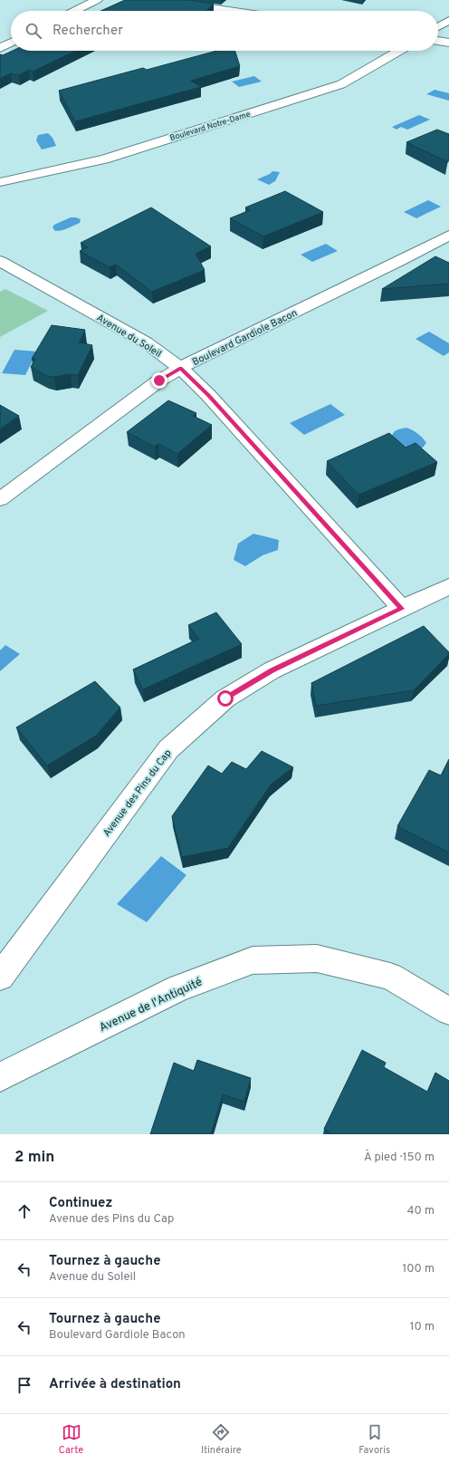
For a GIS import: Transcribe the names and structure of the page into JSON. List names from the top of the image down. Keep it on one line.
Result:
{"streets":{"street":["Boulevard Notre-Dame","Avenue du Soleil","Boulevard Gardiole Bacon","Avenue des Pins du Cap","Avenue de l'Antiquité"]},"crossings":[["Avenue du Soleil","Boulevard Gardiole Bacon"],["Avenue du Soleil","Avenue des Pins du Cap"]],"page":{"search":"Rechercher","heading":["2 min","À pied · 150 m"],"list":[["Continuez","Avenue des Pins du Cap","40 m"],["Tournez à gauche","Avenue du Soleil","100 m"],["Tournez à gauche","Boulevard Gardiole Bacon","10 m"],"Arrivée à destination"],"nav":["Carte","Itinéraire","Favoris"]}}
